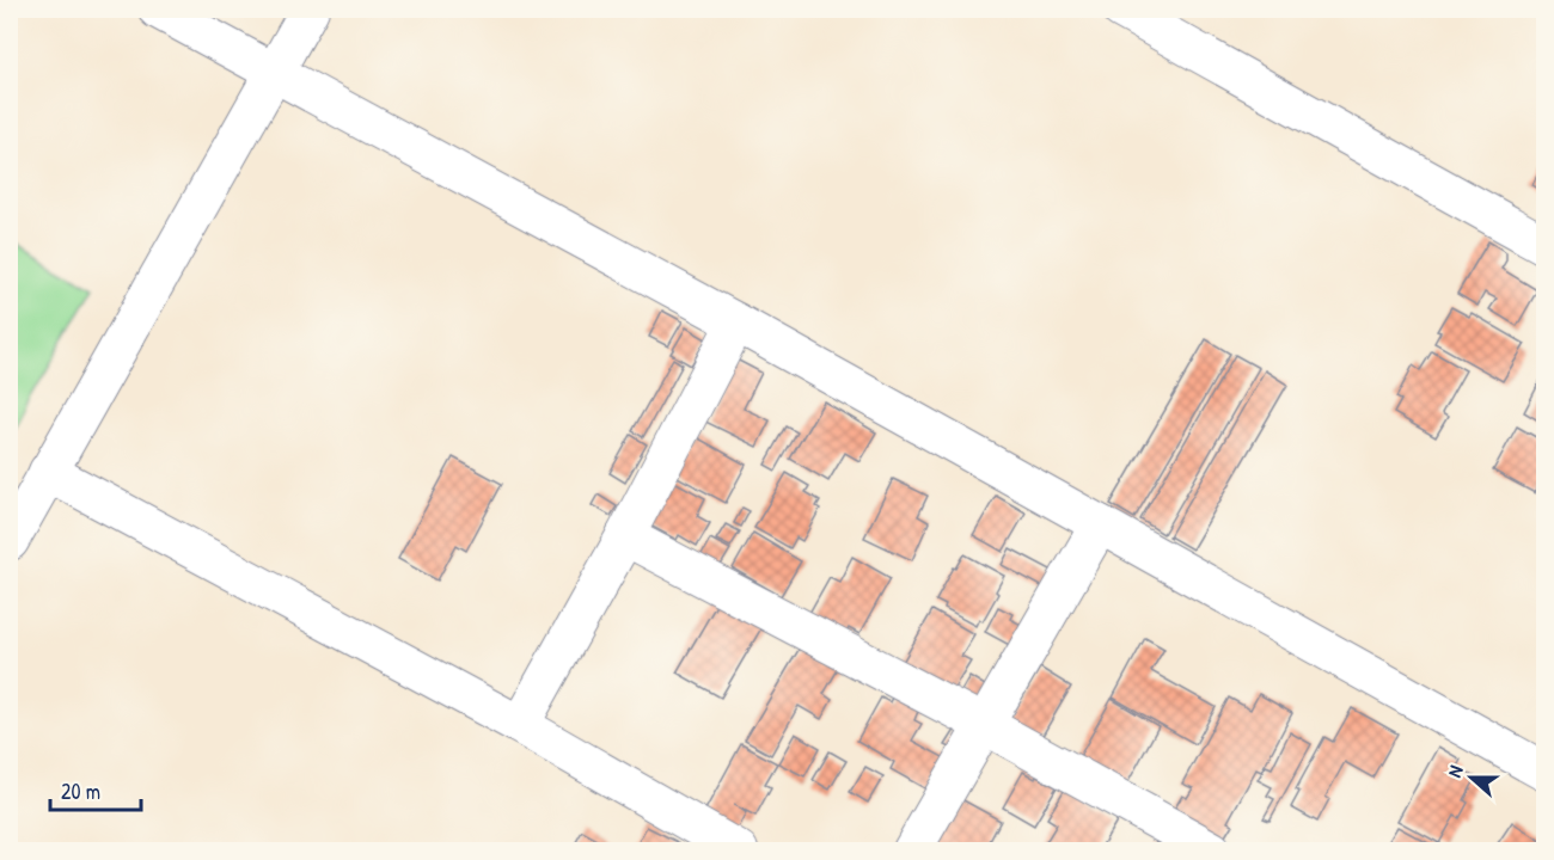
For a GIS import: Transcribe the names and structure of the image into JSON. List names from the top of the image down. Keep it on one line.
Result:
{"scale_bar":"20 m","north":"left"}
